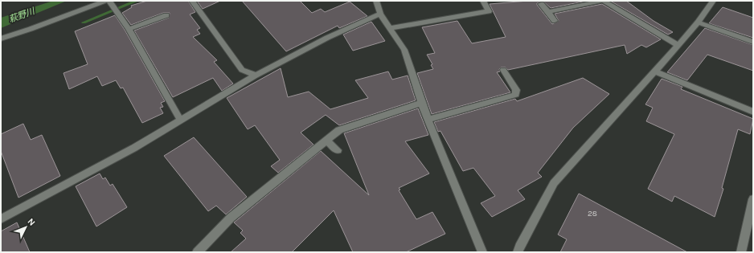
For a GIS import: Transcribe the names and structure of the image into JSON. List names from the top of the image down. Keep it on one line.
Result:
{"water":["萩野川"],"house_numbers":["28"],"north":"top right"}
